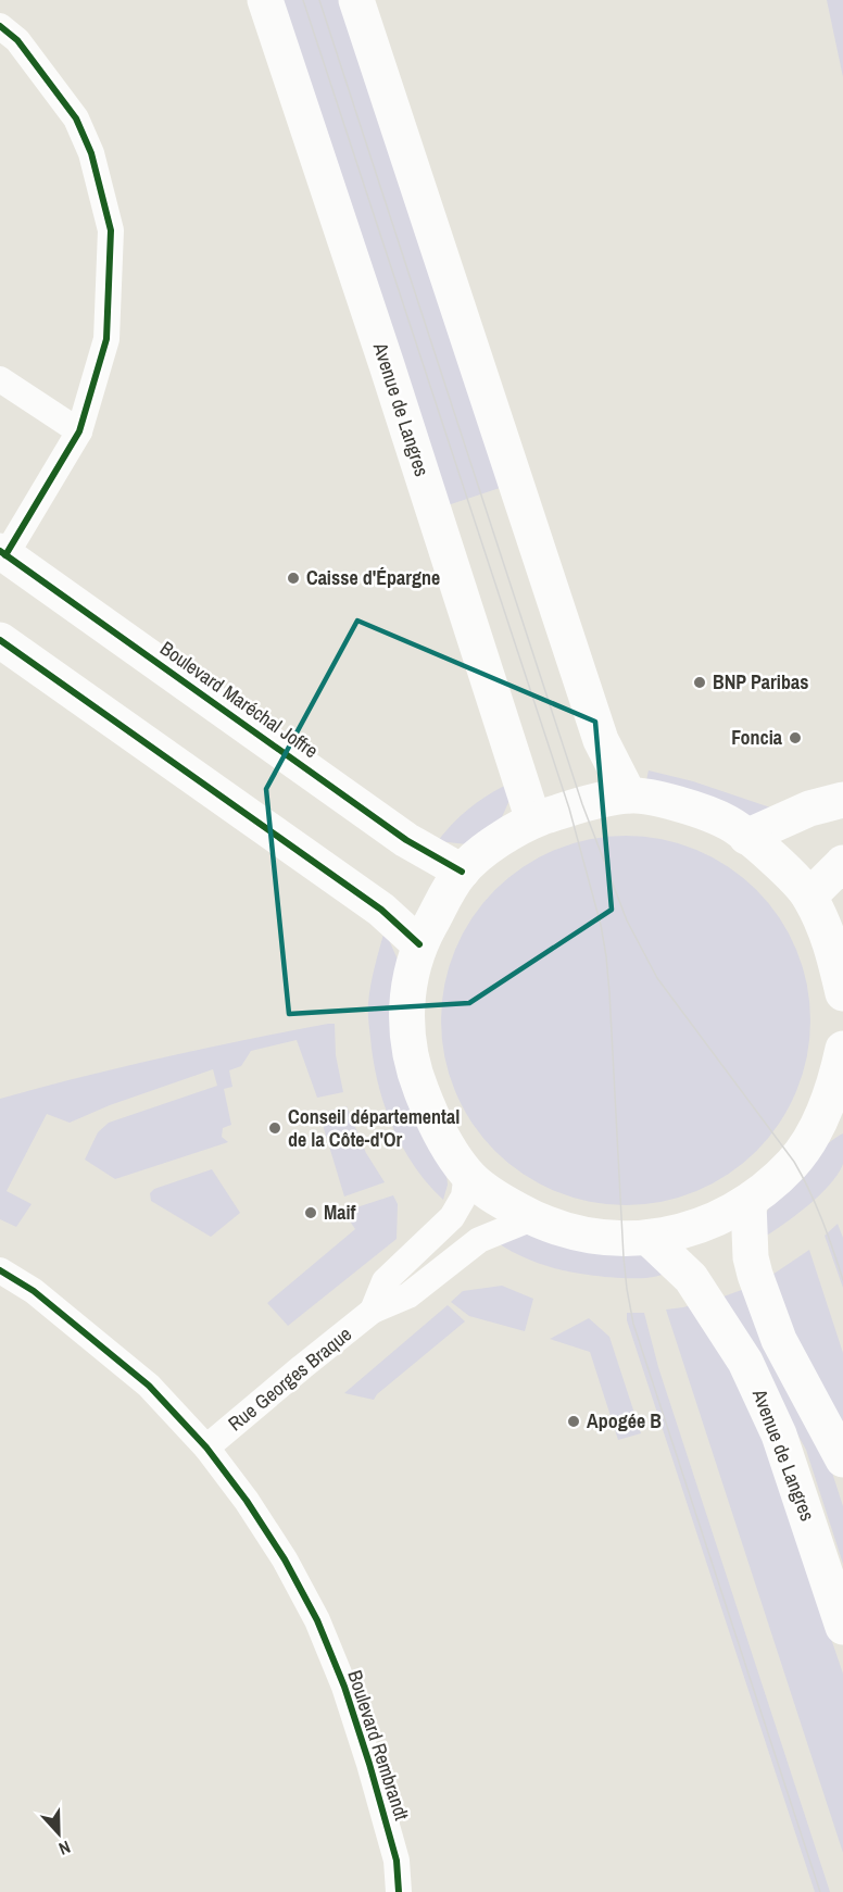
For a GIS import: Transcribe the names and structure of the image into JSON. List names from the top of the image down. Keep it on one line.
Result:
{"streets":{"main road":["Avenue de Langres","Boulevard Maréchal Joffre"],"street":["Rue Georges Braque","Boulevard Rembrandt"]},"crossings":[["Rue Georges Braque","Boulevard Rembrandt"]],"places":["Caisse d'Épargne","BNP Paribas","Foncia","Conseil départemental de la Côte-d'Or","Maif","Apogée B"],"north":"bottom"}
